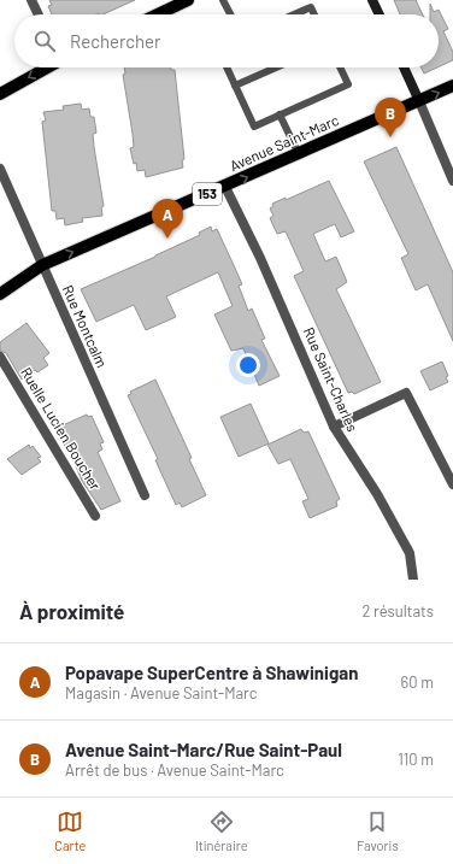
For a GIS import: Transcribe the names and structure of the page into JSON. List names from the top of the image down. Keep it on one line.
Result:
{"streets":{"main road":["Avenue Saint-Marc","153"],"street":["Rue Montcalm","Rue Saint-Charles","Ruelle Lucien Boucher"]},"crossings":[["Avenue Saint-Marc","Rue Montcalm"],["Avenue Saint-Marc","Rue Saint-Charles"]],"one_way":["Avenue Saint-Marc"],"page":{"search":"Rechercher","pins":["B","A"],"heading":["À proximité","2 résultats"],"list":[{"mark":"A","name":"Popavape SuperCentre à Shawinigan","note":"Magasin · Avenue Saint-Marc","value":"60 m"},{"mark":"B","name":"Avenue Saint-Marc/Rue Saint-Paul","note":"Arrêt de bus · Avenue Saint-Marc","value":"110 m"}],"nav":["Carte","Itinéraire","Favoris"]}}
